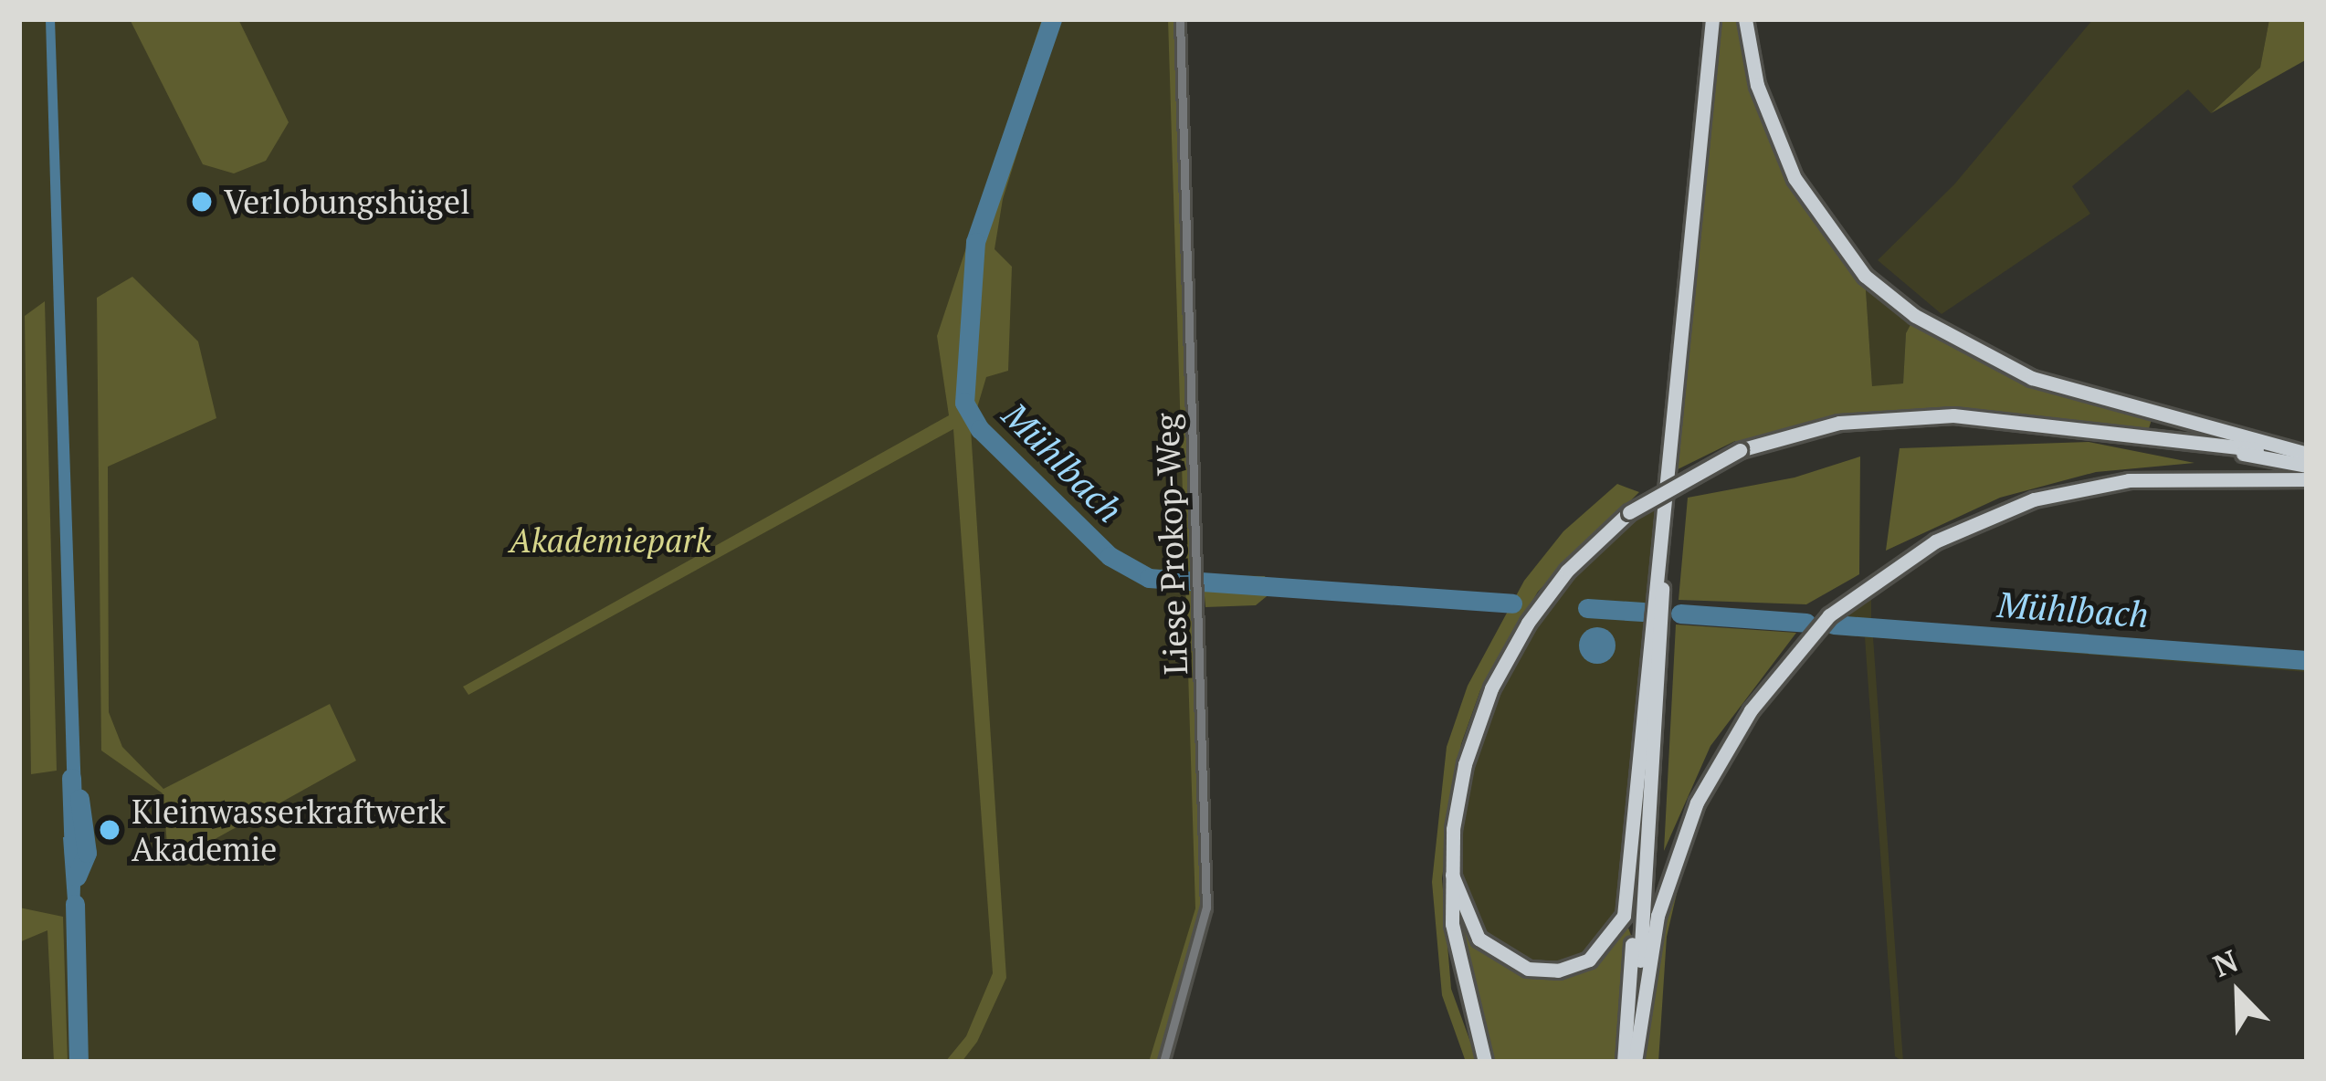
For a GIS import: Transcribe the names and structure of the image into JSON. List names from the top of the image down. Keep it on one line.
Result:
{"streets":{"street":["Liese Prokop-Weg"]},"water":["Mühlbach"],"parks":["Akademiepark"],"places":["Verlobungshügel","Kleinwasserkraftwerk Akademie"],"north":"top left"}
